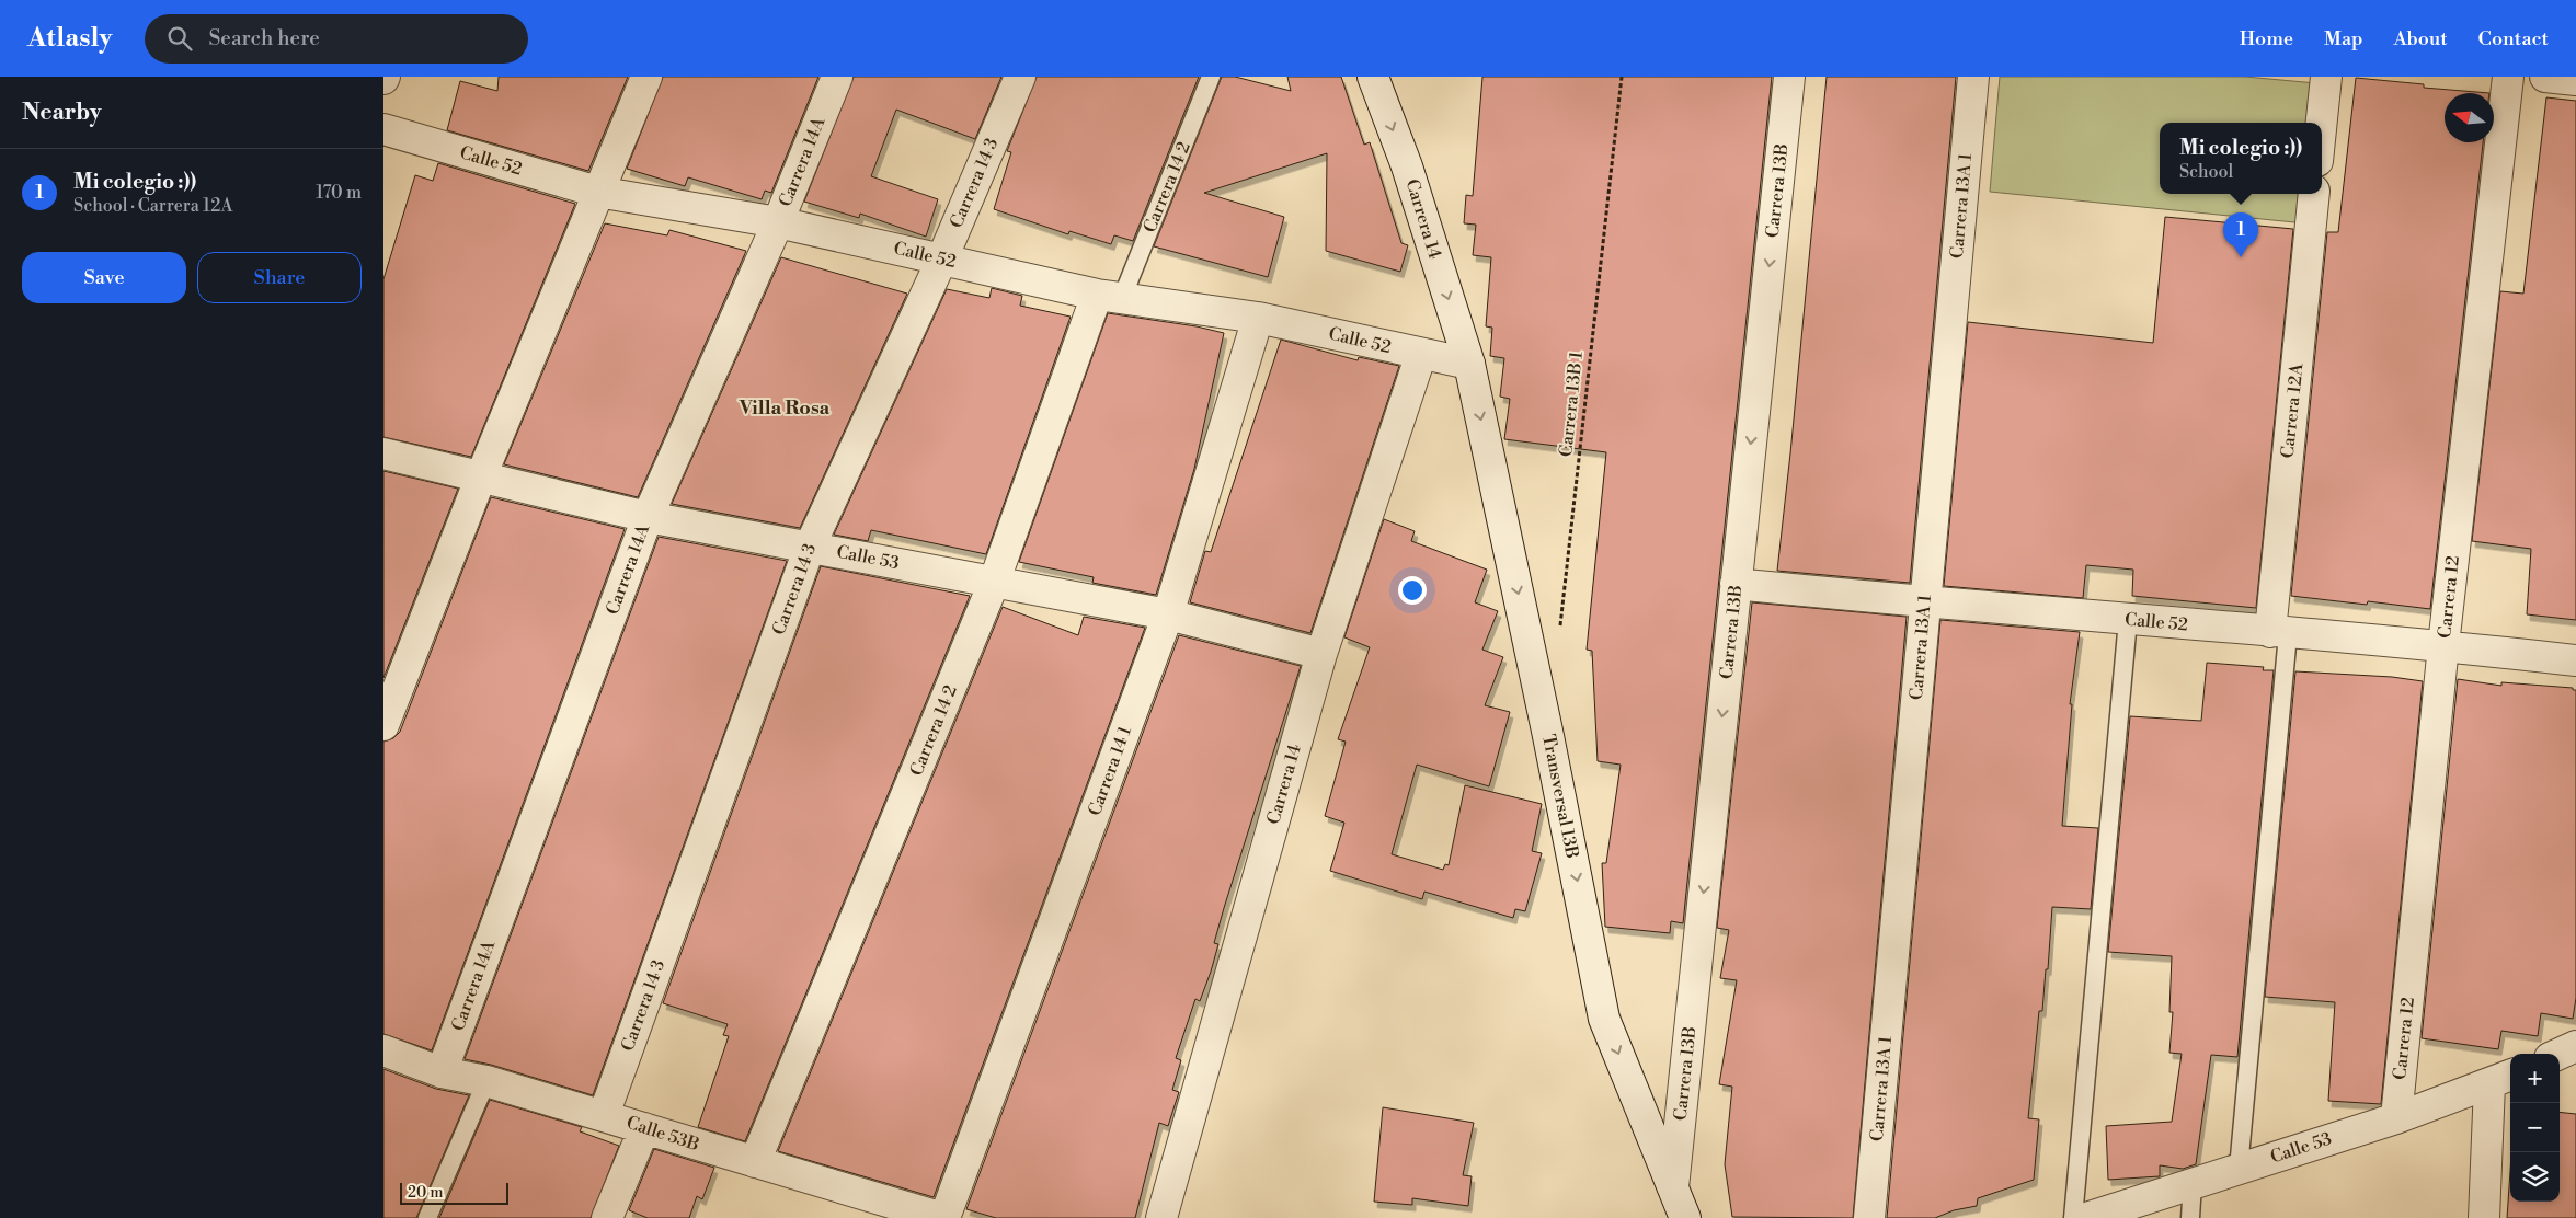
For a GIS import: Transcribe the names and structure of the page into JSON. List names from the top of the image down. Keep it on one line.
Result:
{"streets":{"street":["Calle 52","Carrera 14A","Carrera 14 3","Carrera 14 2","Carrera 13B","Carrera 13A 1","Carrera 14","Carrera 12A","Calle 53","Carrera 12","Carrera 14 1","Transversal 13B","Calle 53B"],"path":["Carrera 13B 1"]},"crossings":[["Calle 52","Carrera 14A"],["Calle 52","Carrera 14 3"],["Calle 52","Carrera 14 2"],["Calle 52","Carrera 13B"],["Calle 52","Carrera 13A 1"],["Calle 52","Carrera 14"],["Calle 52","Carrera 12A"],["Calle 52","Carrera 12"],["Calle 52","Carrera 14 1"],["Calle 52","Transversal 13B"],["Carrera 14A","Calle 53"],["Carrera 14A","Calle 53B"],["Carrera 14 3","Calle 53"],["Carrera 14 3","Calle 53B"],["Carrera 14 2","Calle 53"],["Carrera 14 2","Calle 53B"],["Carrera 13B","Transversal 13B"],["Carrera 14","Calle 53"],["Carrera 14","Transversal 13B"],["Calle 53","Carrera 12"],["Calle 53","Carrera 14 1"],["Carrera 14 1","Calle 53B"]],"one_way":["Carrera 13B","Transversal 13B"],"districts":["Villa Rosa"],"scale_bar":"20 m","north":"left","page":{"header":"Atlasly","search":"Search here","nav":["Home","Map","About","Contact"],"heading":"Nearby","popup":["Mi colegio :))","School"],"list":[{"mark":"1","name":"Mi colegio :))","note":"School · Carrera 12A","value":"170 m"}],"pins":"1","buttons":["Save","Share"],"map_buttons":["+","−"],"scale":"20 m"}}
